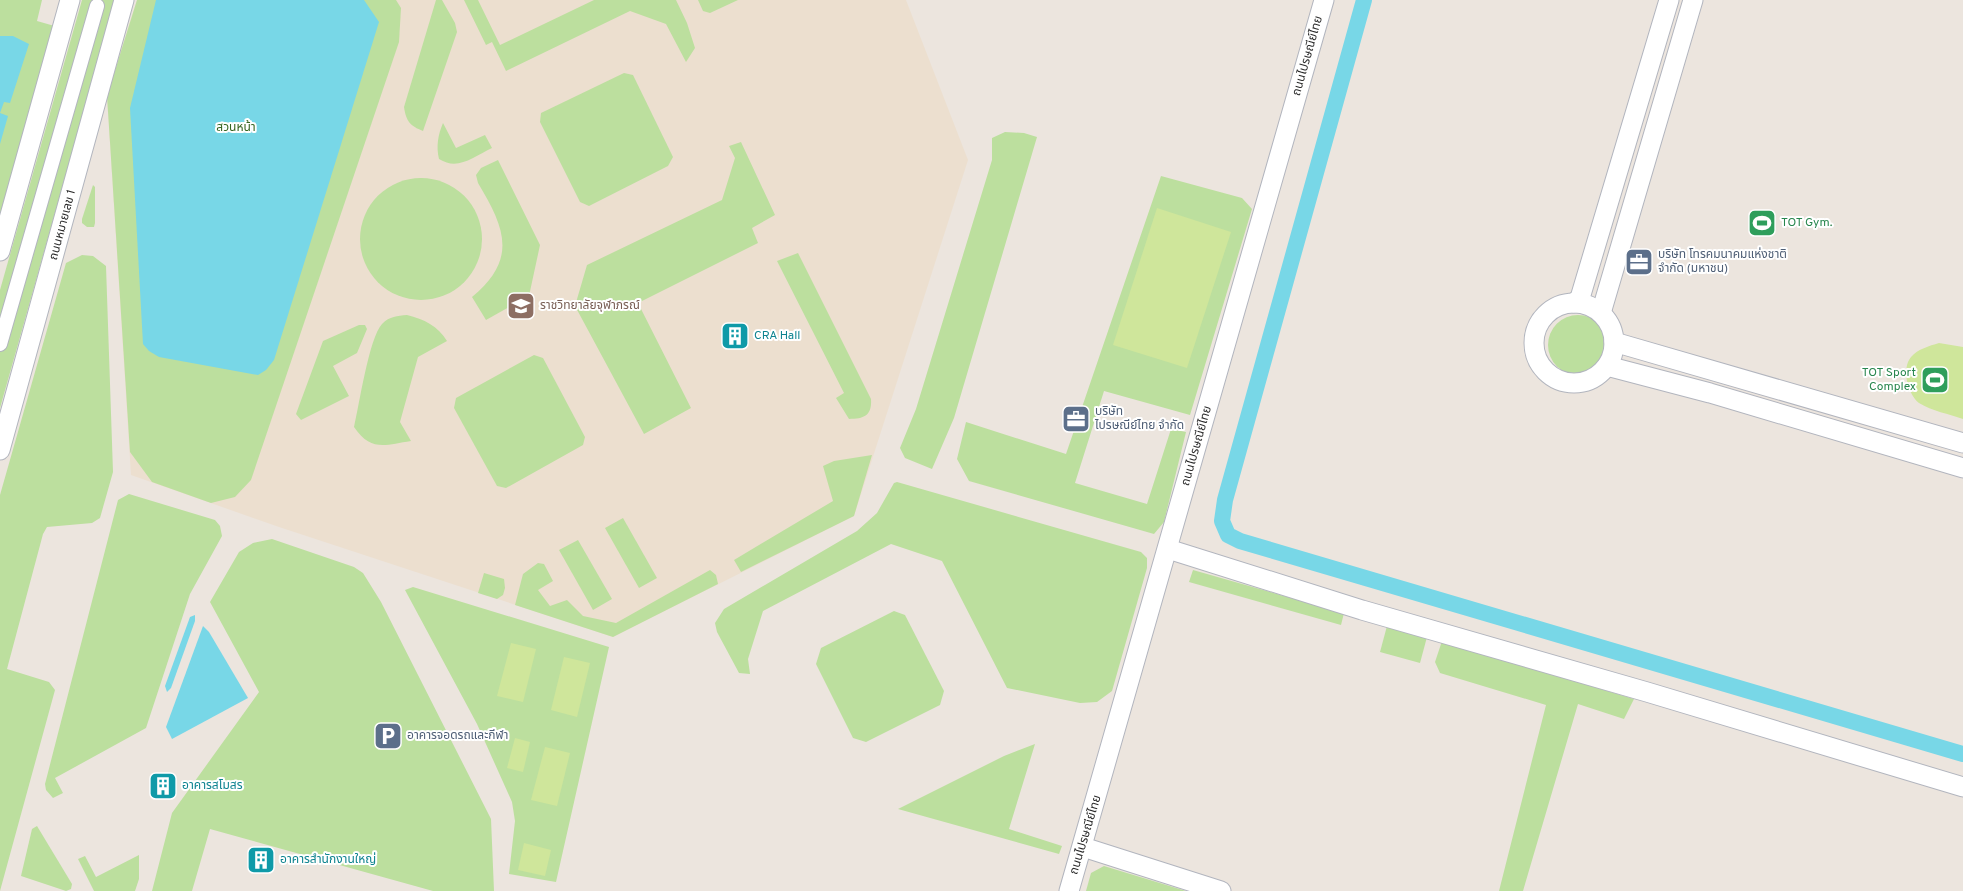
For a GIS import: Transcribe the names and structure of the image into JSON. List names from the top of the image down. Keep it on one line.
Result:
{"streets":{"street":["ถนนไปรษณีย์ไทย","ถนนหมายเลข 1"]},"parks":["สวนหน้า"],"places":{"sports":["TOT Gym.","TOT Sport Complex"],"office":["บริษัท โทรคมนาคมแห่งชาติ จำกัด (มหาชน)","บริษัท ไปรษณีย์ไทย จำกัด"],"school or university":["ราชวิทยาลัยจุฬาภรณ์"],"building":["CRA Hall","อาคารสโมสร","อาคารสำนักงานใหญ่"],"parking":["อาคารจอดรถและกีฬา"]}}
